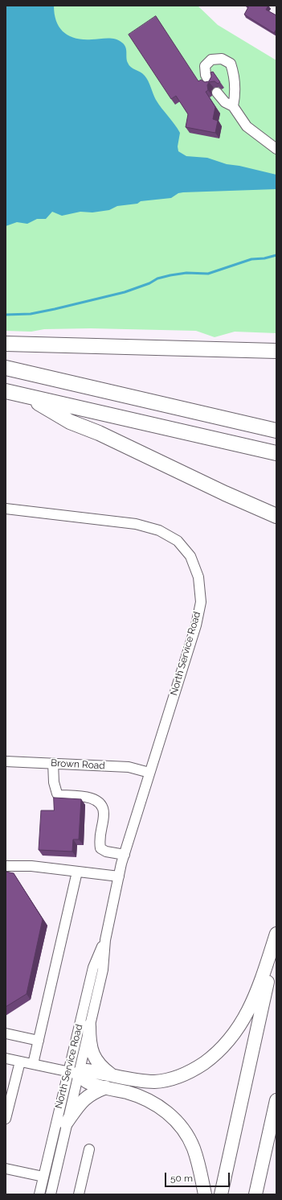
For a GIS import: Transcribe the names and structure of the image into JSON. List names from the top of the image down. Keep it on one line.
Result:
{"streets":{"street":["North Service Road","Brown Road"]},"crossings":[["North Service Road","Brown Road"]],"scale_bar":"50 m"}
